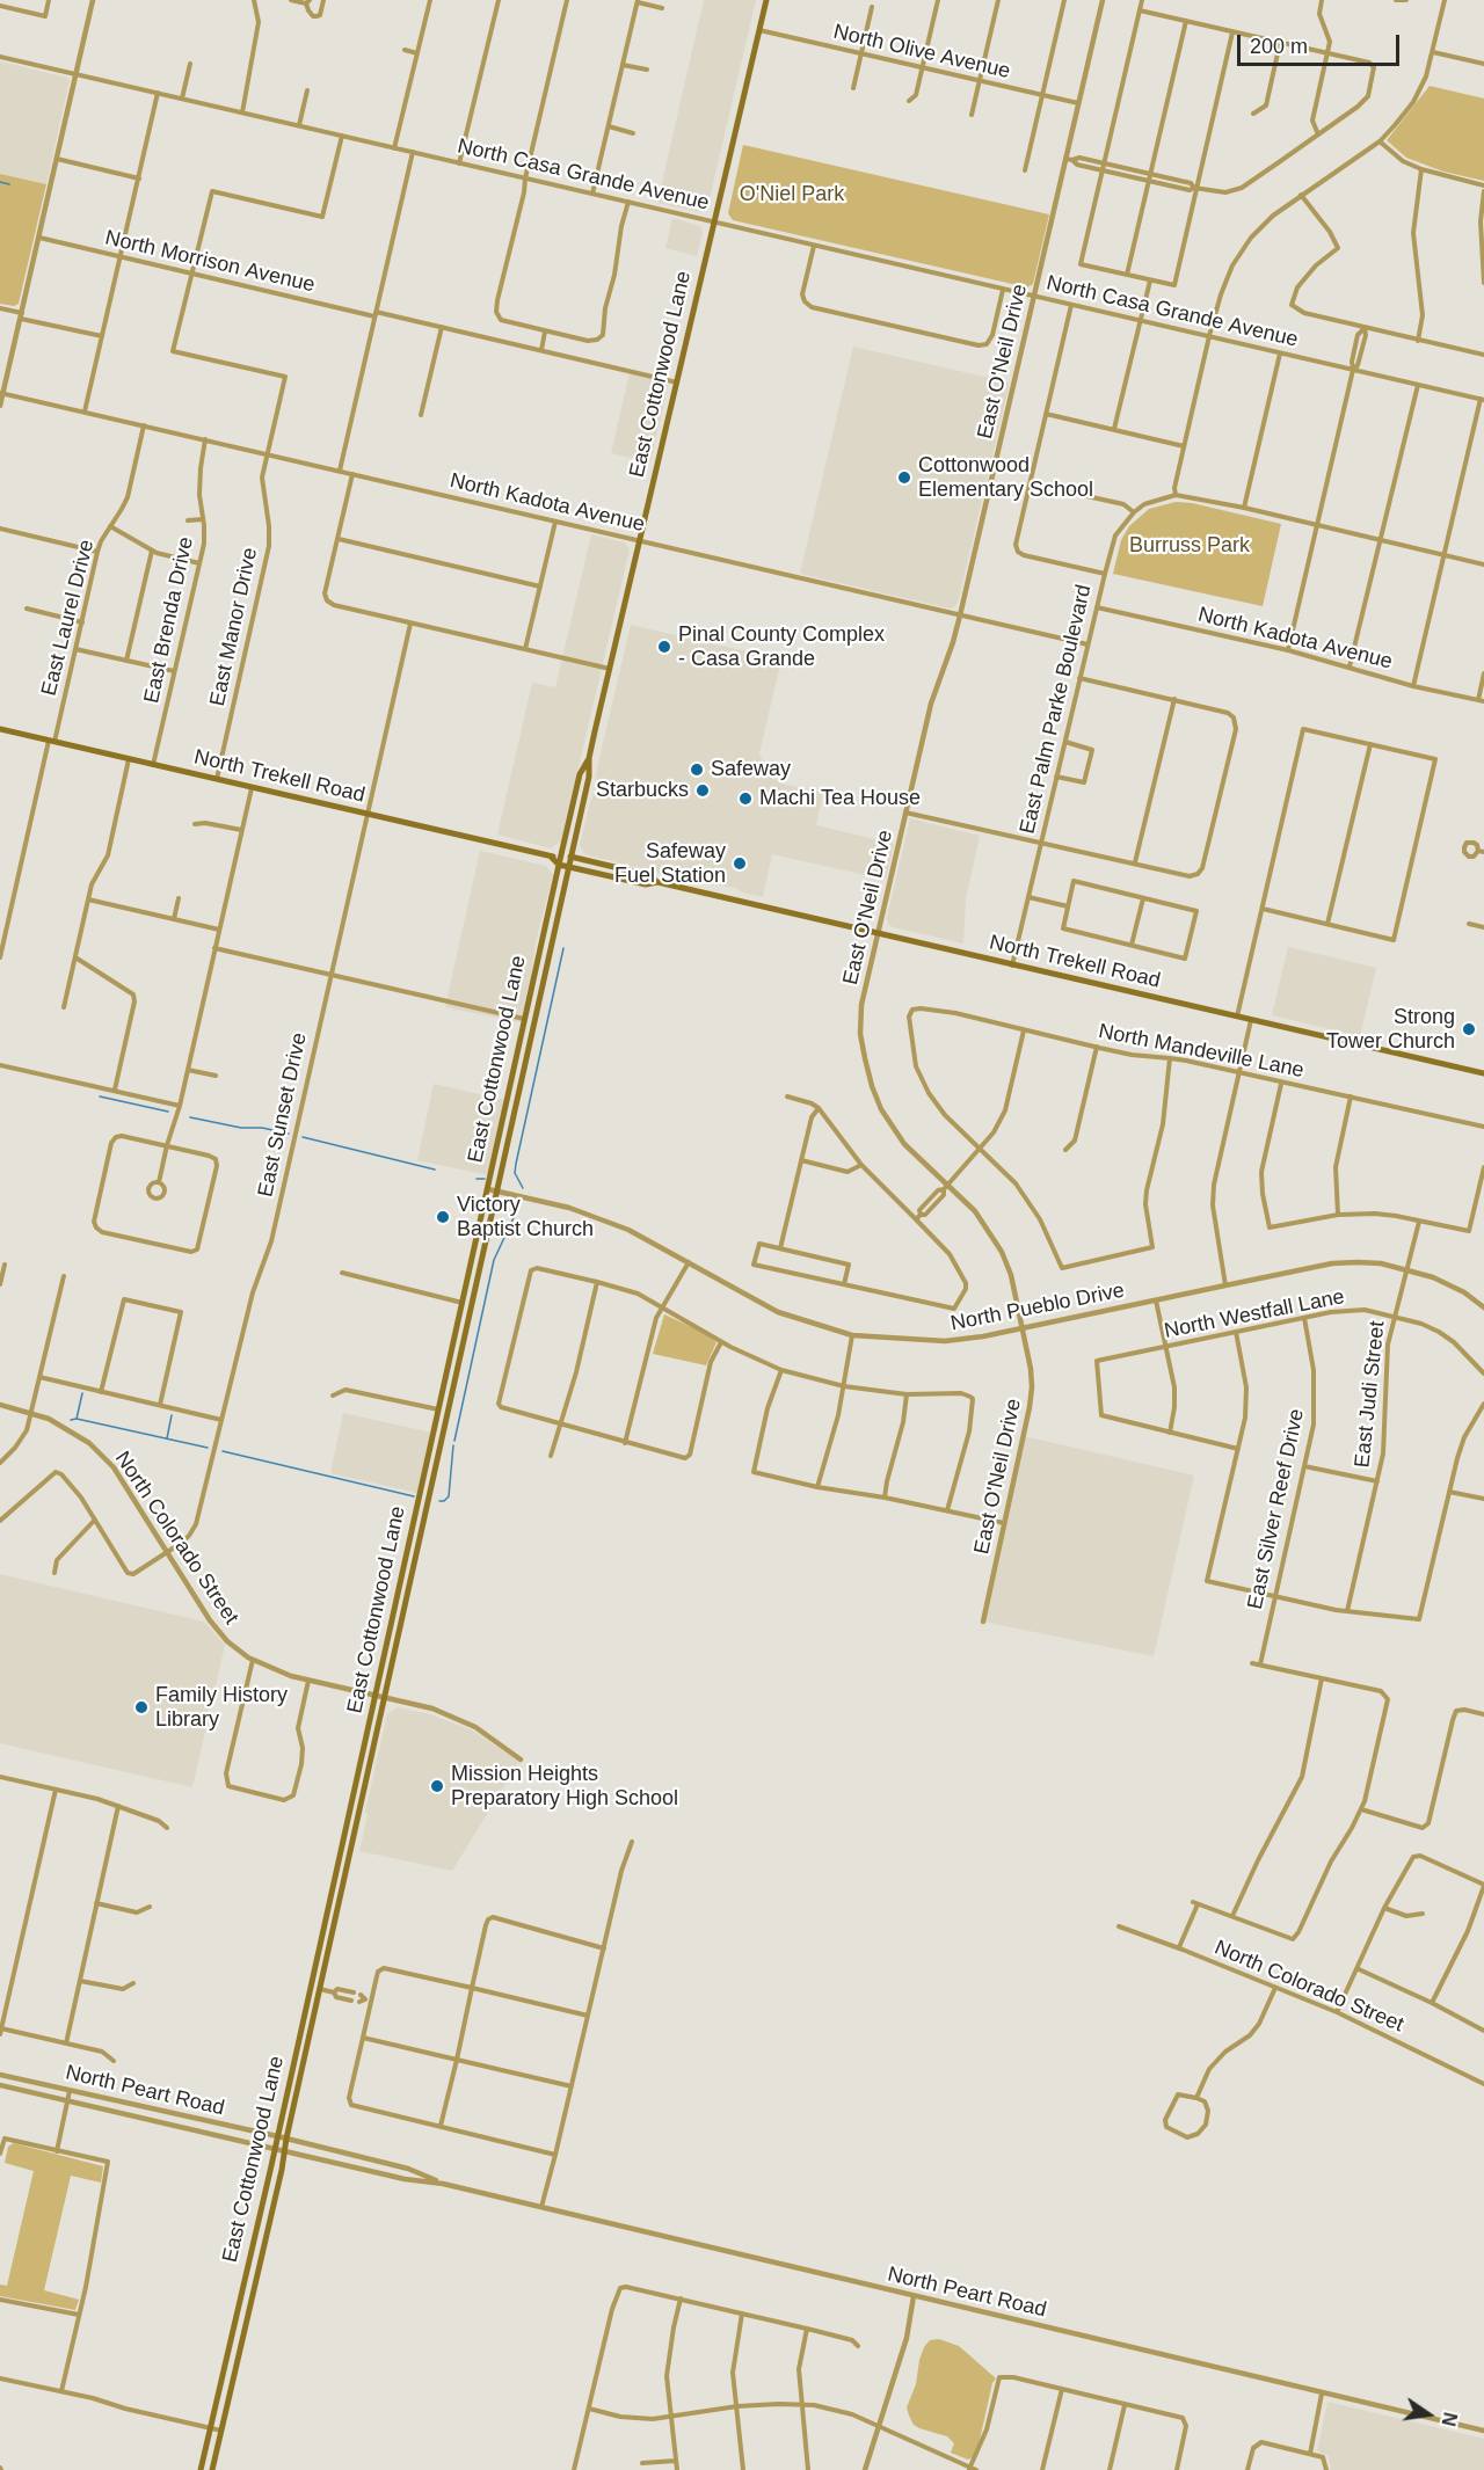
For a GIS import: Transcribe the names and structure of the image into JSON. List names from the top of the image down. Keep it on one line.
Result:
{"streets":{"main road":["East Cottonwood Lane","North Trekell Road"],"street":["North Olive Avenue","North Casa Grande Avenue","North Morrison Avenue","East O'Neil Drive","North Kadota Avenue","East Laurel Drive","East Brenda Drive","East Manor Drive","East Palm Parke Boulevard","North Mandeville Lane","East Sunset Drive","North Pueblo Drive","North Westfall Lane","East Judi Street","East Silver Reef Drive","North Colorado Street","North Peart Road"]},"crossings":[["North Olive Avenue","East O'Neil Drive"],["North Olive Avenue","East Cottonwood Lane"],["North Casa Grande Avenue","East O'Neil Drive"],["North Casa Grande Avenue","East Cottonwood Lane"],["North Casa Grande Avenue","East Manor Drive"],["North Morrison Avenue","East Cottonwood Lane"],["North Morrison Avenue","East Manor Drive"],["East O'Neil Drive","North Kadota Avenue"],["East O'Neil Drive","North Trekell Road"],["East O'Neil Drive","North Pueblo Drive"],["East Cottonwood Lane","North Kadota Avenue"],["East Cottonwood Lane","North Trekell Road"],["East Cottonwood Lane","North Pueblo Drive"],["East Cottonwood Lane","North Colorado Street"],["East Cottonwood Lane","North Peart Road"],["North Kadota Avenue","East Laurel Drive"],["North Kadota Avenue","East Brenda Drive"],["North Kadota Avenue","East Manor Drive"],["North Kadota Avenue","East Palm Parke Boulevard"],["East Laurel Drive","North Trekell Road"],["East Brenda Drive","North Trekell Road"],["East Manor Drive","North Trekell Road"],["East Palm Parke Boulevard","North Trekell Road"],["North Trekell Road","East Sunset Drive"],["East Sunset Drive","North Colorado Street"],["North Pueblo Drive","East Judi Street"],["North Westfall Lane","East Judi Street"],["North Westfall Lane","East Silver Reef Drive"]],"parks":["O'Niel Park","Burruss Park"],"places":["Cottonwood Elementary School","Pinal County Complex - Casa Grande","Safeway","Starbucks","Machi Tea House","Safeway Fuel Station","Strong Tower Church","Victory Baptist Church","Family History Library","Mission Heights Preparatory High School"],"scale_bar":"200 m","north":"right"}
